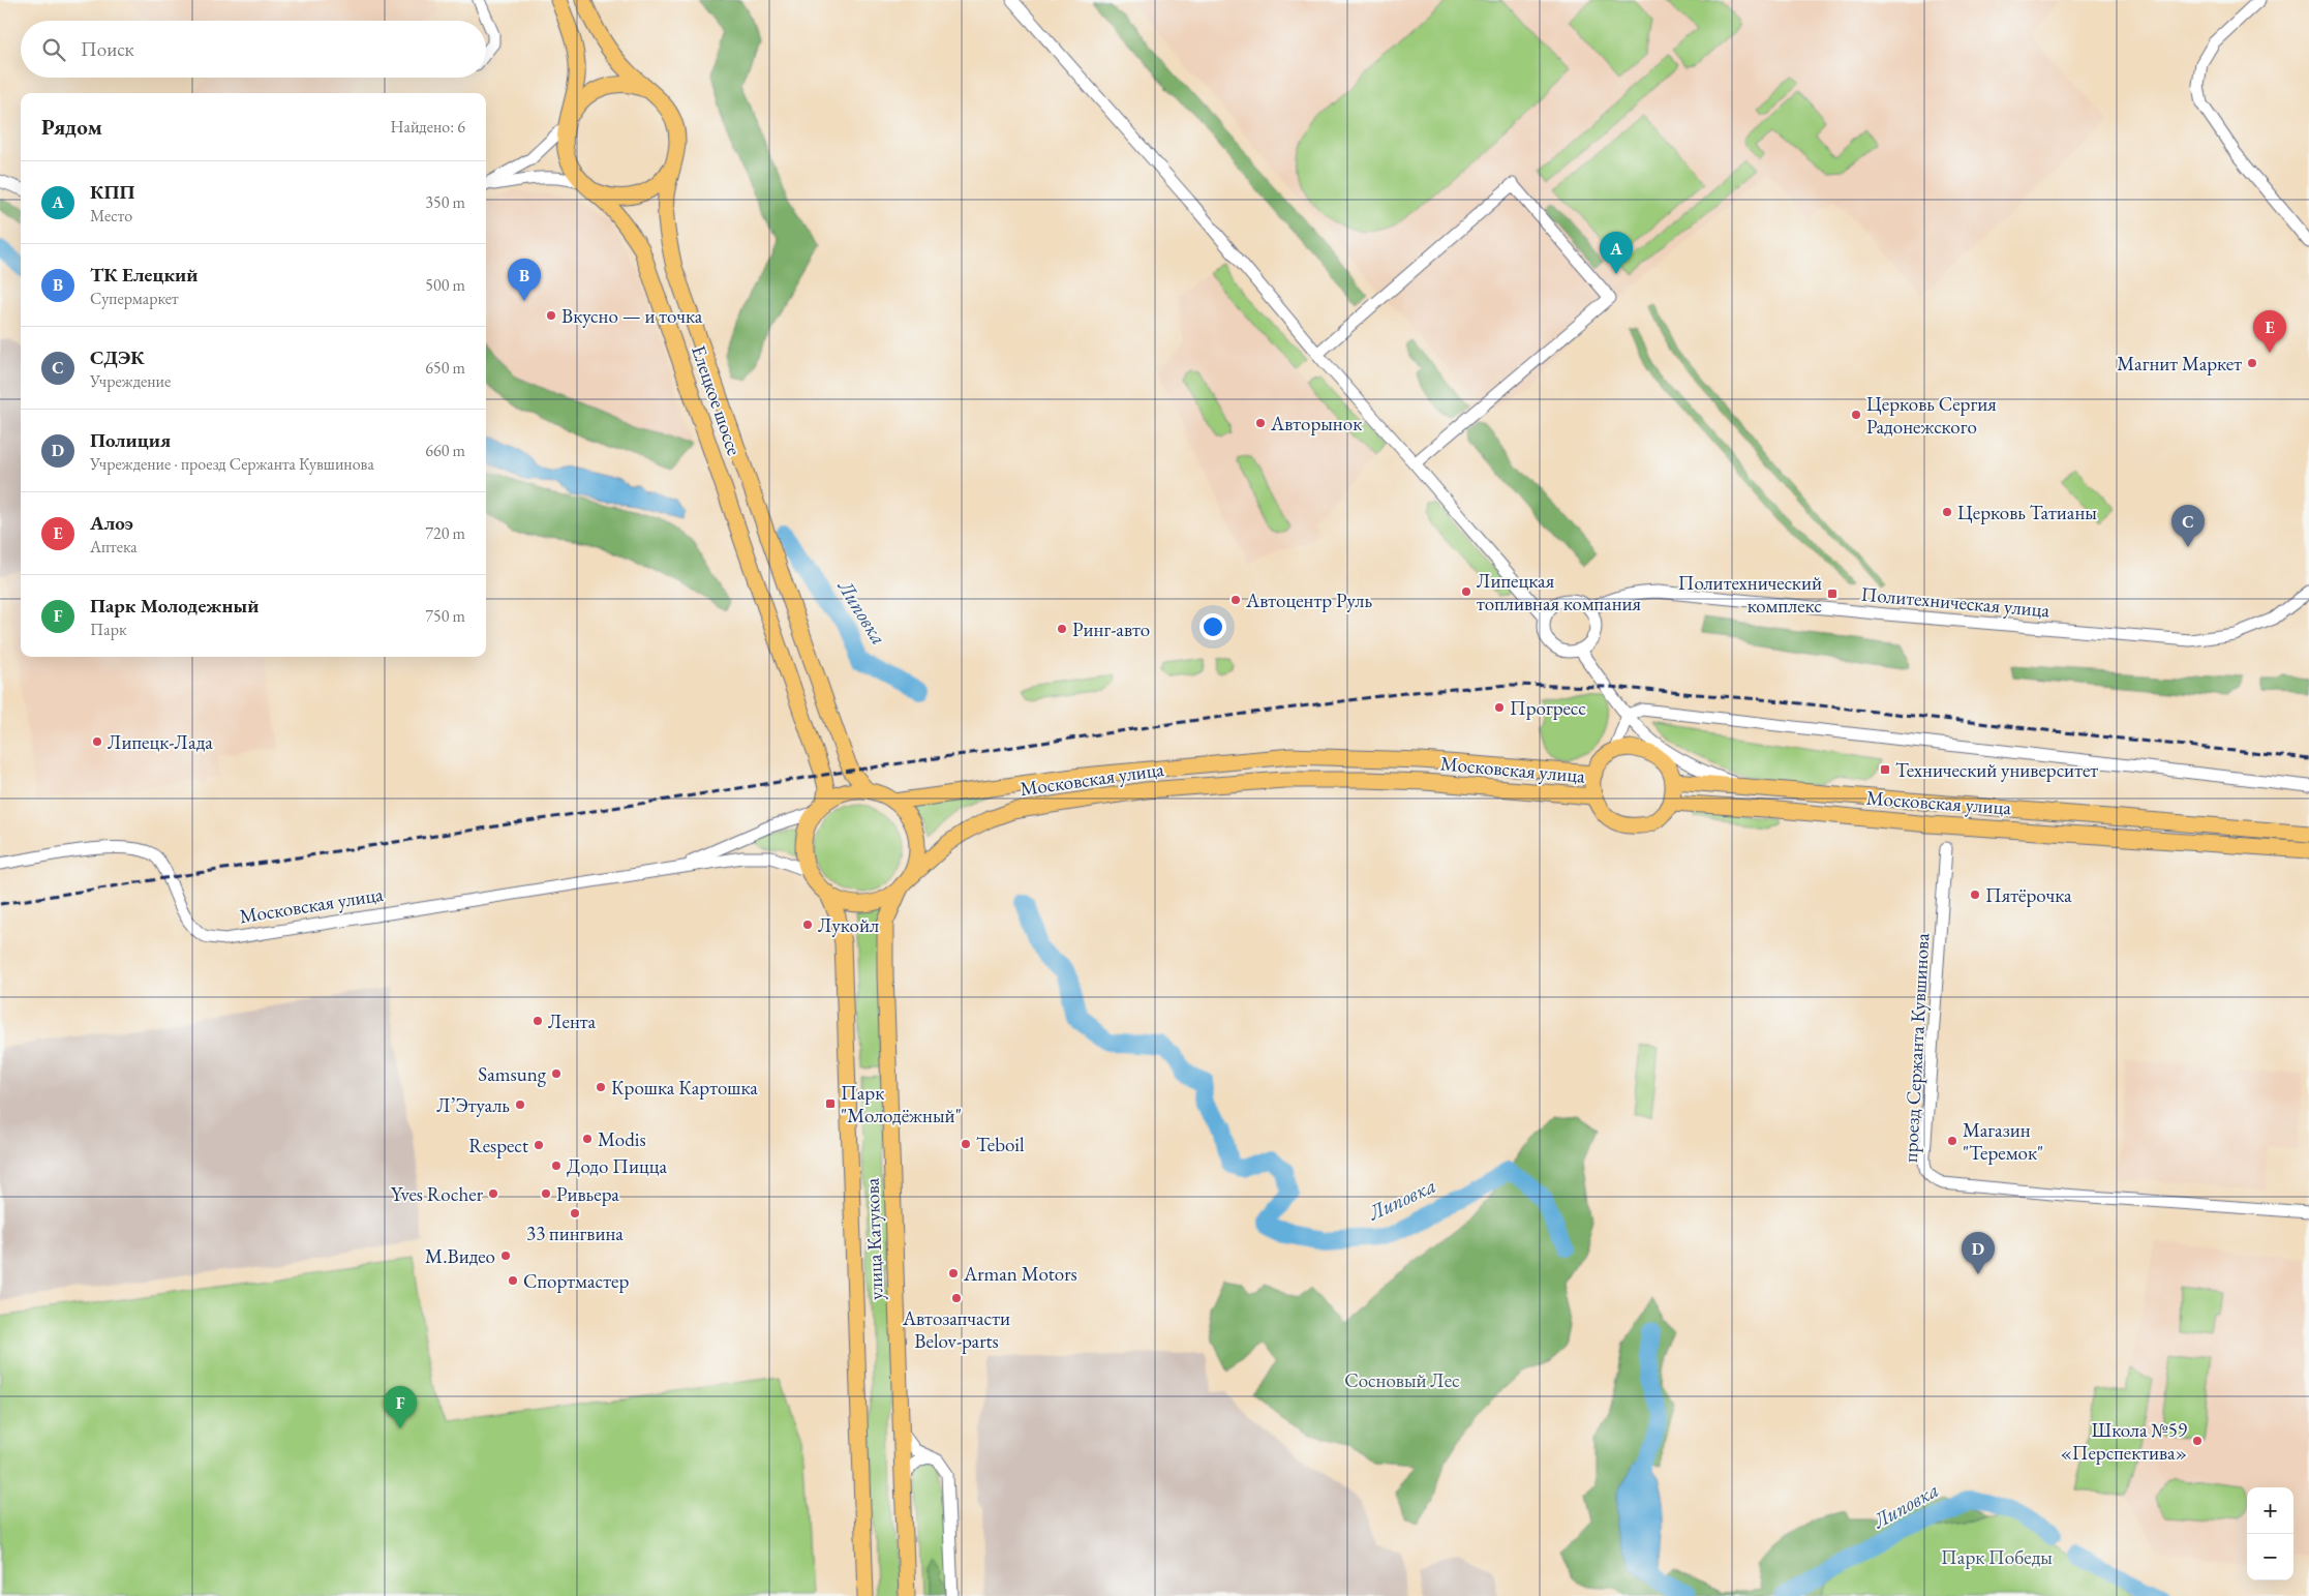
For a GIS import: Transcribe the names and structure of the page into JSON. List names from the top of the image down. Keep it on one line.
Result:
{"streets":{"main road":["Елецкое шоссе","Московская улица","улица Катукова"],"street":["Политехническая улица","проезд Сержанта Кувшинова"]},"crossings":[["Елецкое шоссе","Московская улица"],["Елецкое шоссе","улица Катукова"],["Московская улица","улица Катукова"]],"water":["Липовка"],"parks":["Сосновый Лес","Парк Победы"],"places":{"other":["Вкусно — и точка","Магнит Маркет","Церковь Сергия Радонежского","Авторынок","Церковь Татианы","Липецкая топливная компания","Автоцентр Руль","Ринг-авто","Прогресс","Липецк-Лада","Пятёрочка","Лукойл","Лента","Samsung","Крошка Картошка","Л’Этуаль","Modis","Магазин \"Теремок\"","Teboil","Respect","Додо Пицца","Yves Rocher","Ривьера","33 пингвина","М.Видео","Arman Motors","Спортмастер","Автозапчасти Belov-parts","Школа №59 «Перспектива»"],"transit":["Политехнический комплекс","Технический университет","Парк \"Молодёжный\""]},"page":{"search":"Поиск","heading":["Рядом","Найдено: 6"],"list":[{"mark":"A","name":"КПП","note":"Место","value":"350 m"},{"mark":"B","name":"ТК Елецкий","note":"Супермаркет","value":"500 m"},{"mark":"C","name":"СДЭК","note":"Учреждение","value":"650 m"},{"mark":"D","name":"Полиция","note":"Учреждение · проезд Сержанта Кувшинова","value":"660 m"},{"mark":"E","name":"Алоэ","note":"Аптека","value":"720 m"},{"mark":"F","name":"Парк Молодежный","note":"Парк","value":"750 m"}],"pins":["A","B","E","C","D","F"],"map_buttons":["+","−"]}}
